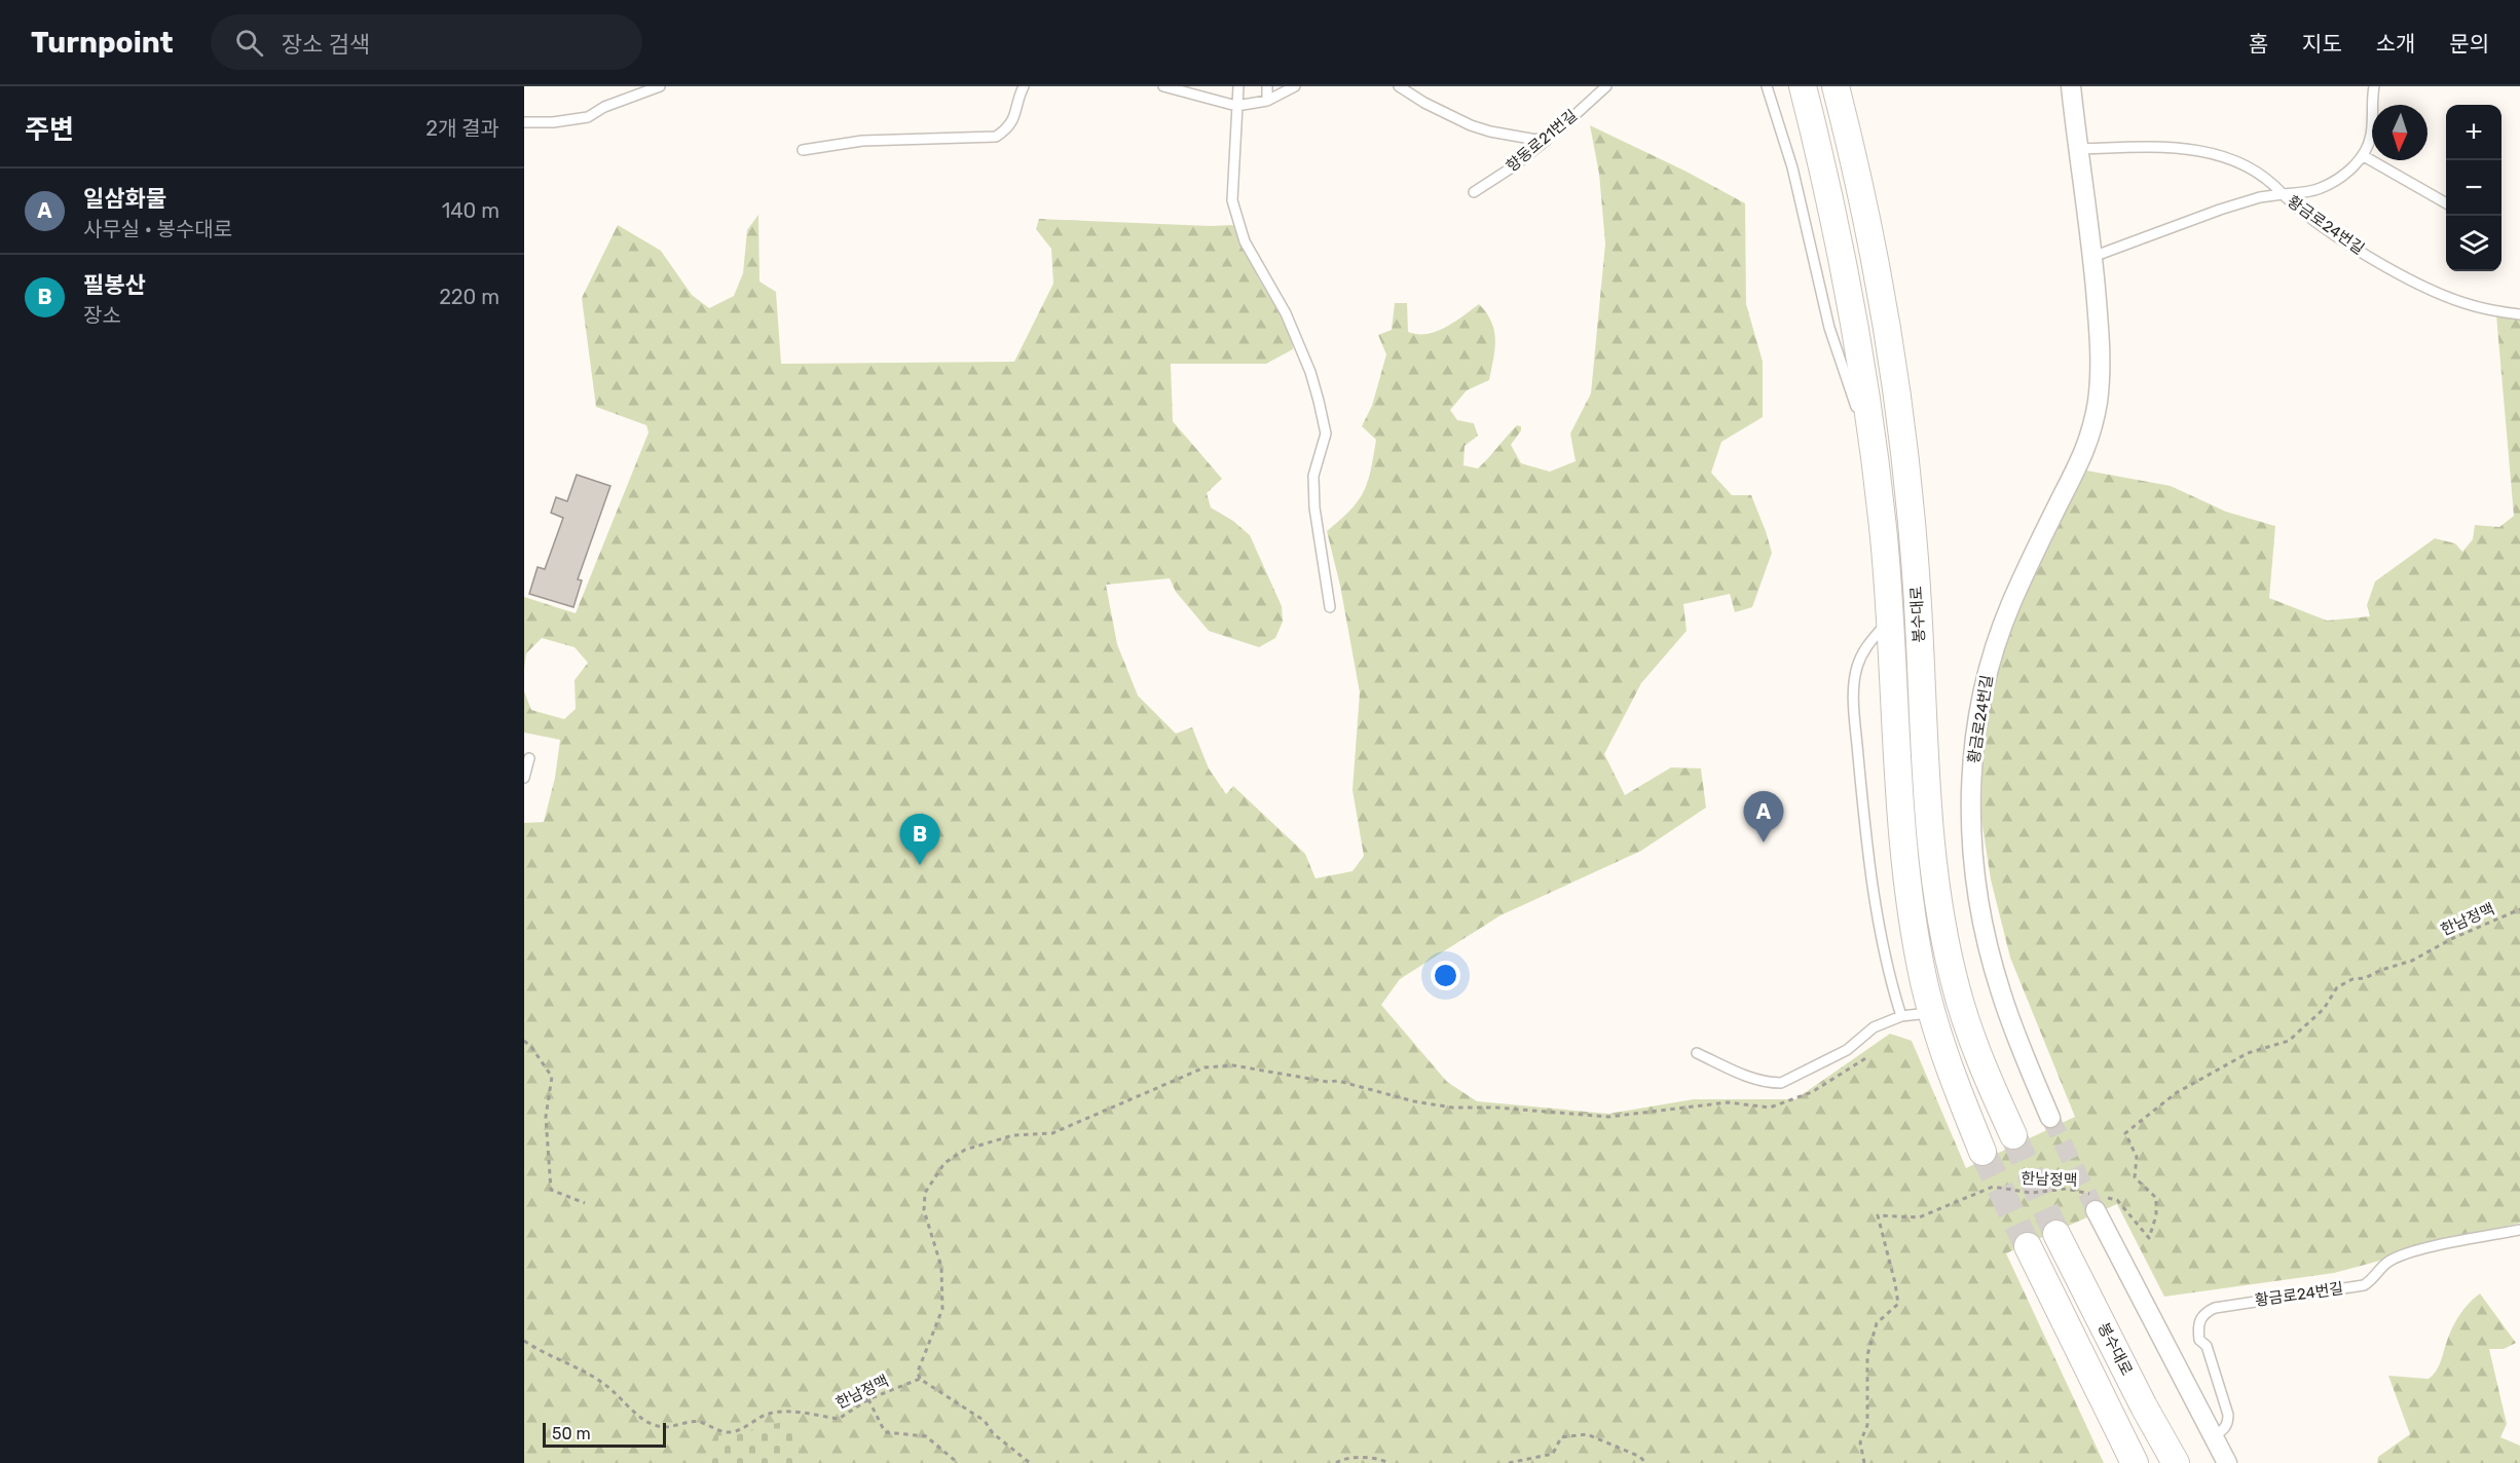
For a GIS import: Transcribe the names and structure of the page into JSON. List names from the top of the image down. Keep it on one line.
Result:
{"streets":{"main road":["봉수대로"],"street":["황금로24번길"],"lane":["향동로21번길"],"path":["한남정맥"]},"scale_bar":"50 m","north":"bottom","page":{"header":"Turnpoint","search":"장소 검색","nav":["홈","지도","소개","문의"],"heading":["주변","2개 결과"],"map_buttons":["+","−"],"list":[{"mark":"A","name":"일삼화물","note":"사무실 · 봉수대로","value":"140 m"},{"mark":"B","name":"필봉산","note":"장소","value":"220 m"}],"pins":["A","B"],"scale":"50 m"}}
